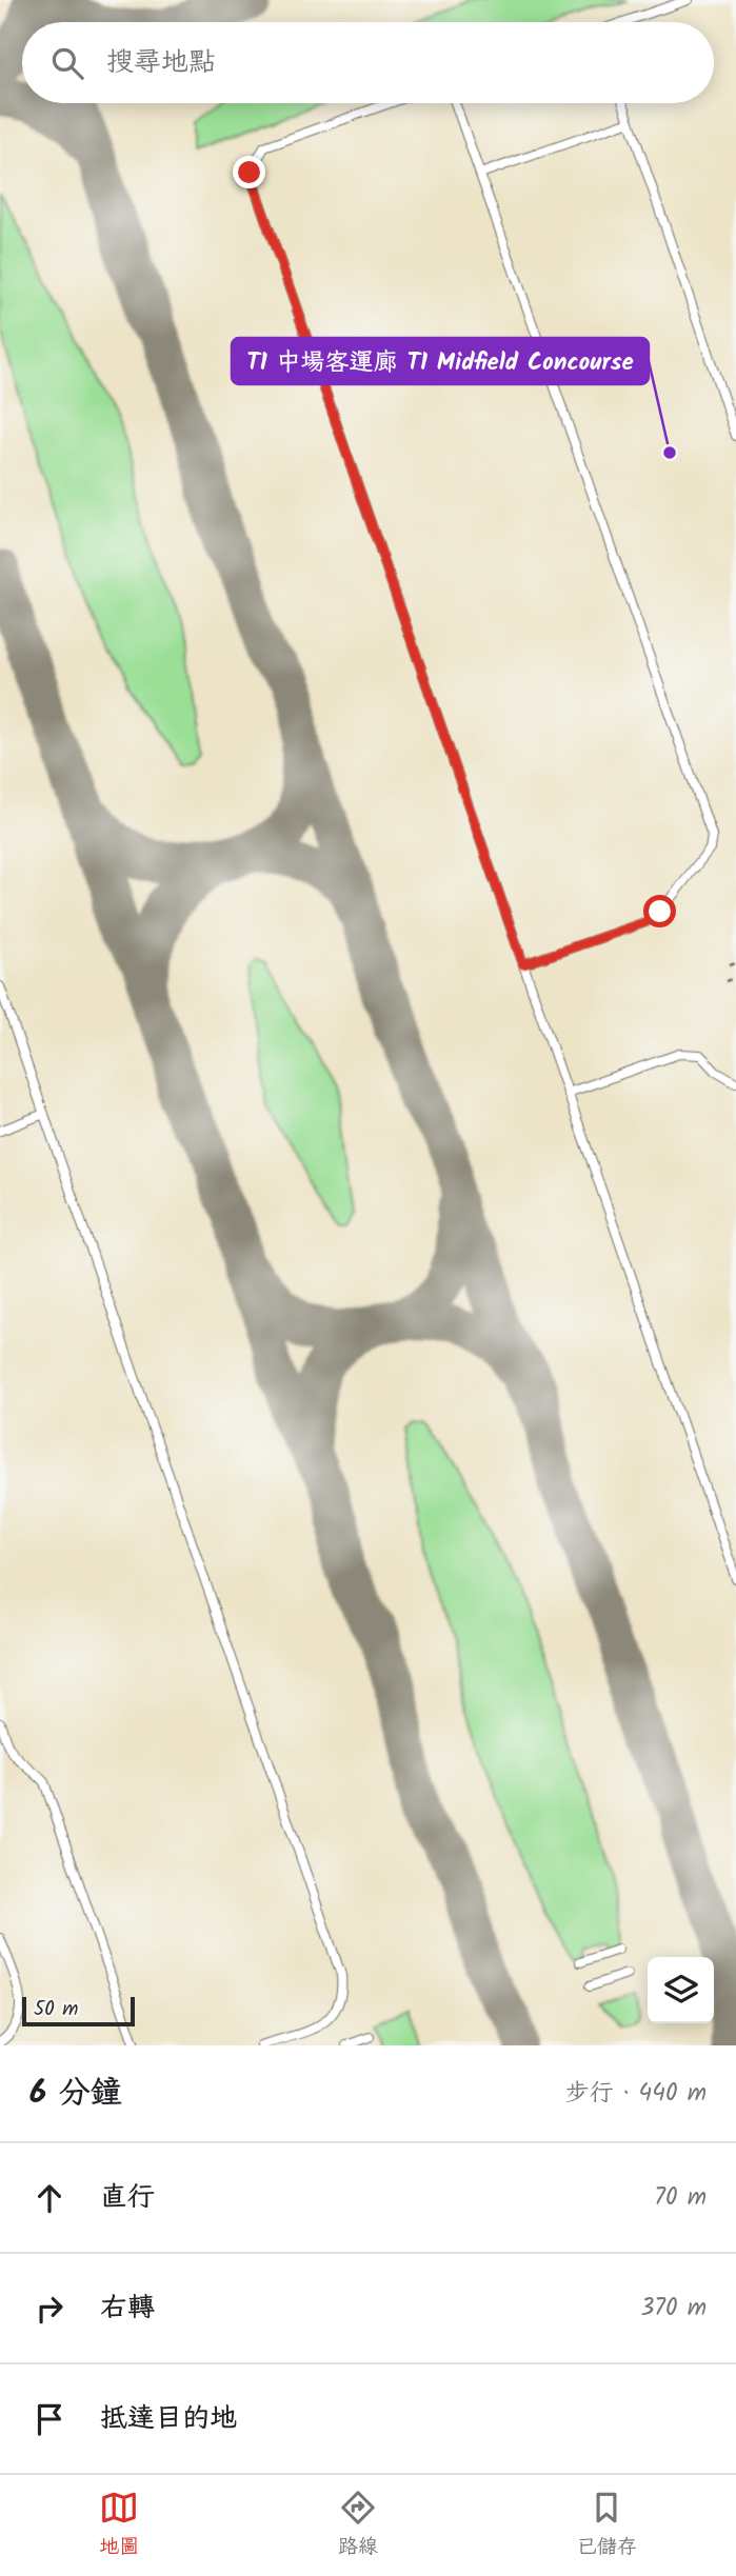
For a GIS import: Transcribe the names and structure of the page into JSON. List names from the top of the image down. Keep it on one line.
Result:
{"places":["T1 中場客運廊 T1 Midfield Concourse"],"scale_bar":"50 m","page":{"search":"搜尋地點","scale":"50 m","heading":["6 分鐘","步行 · 440 m"],"list":[["直行","70 m"],["右轉","370 m"],"抵達目的地"],"nav":["地圖","路線","已儲存"]}}
